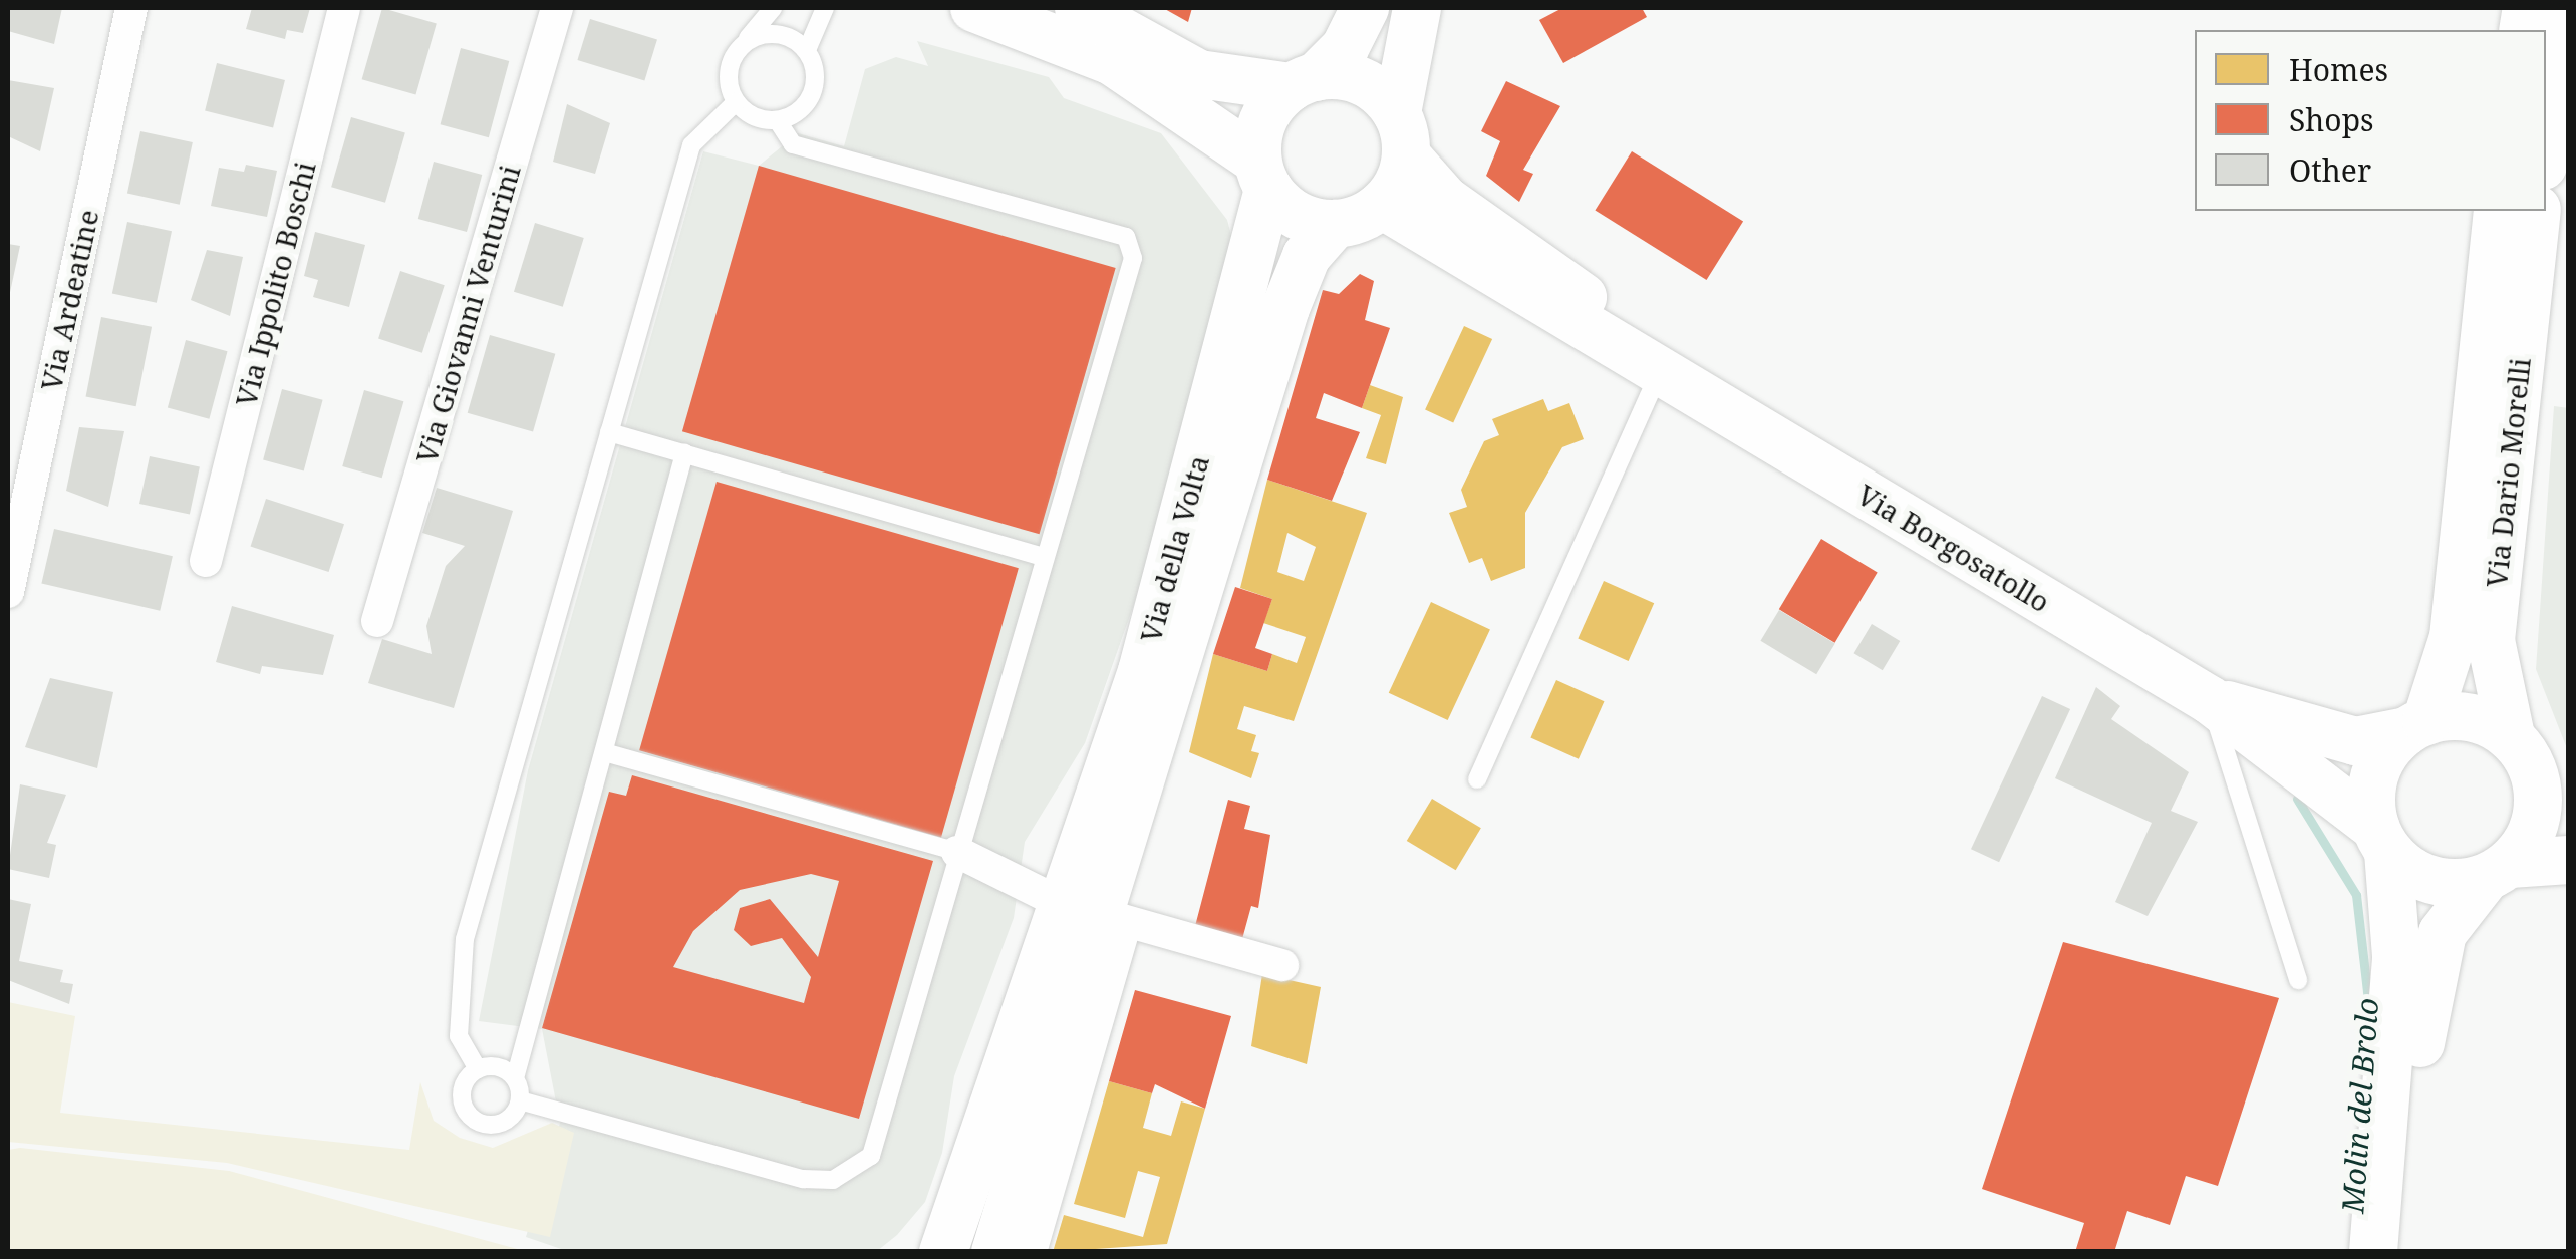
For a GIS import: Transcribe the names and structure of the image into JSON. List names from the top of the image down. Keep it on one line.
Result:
{"streets":{"main road":["Via Dario Morelli","Via Borgosatollo","Via della Volta"],"street":["Via Ippolito Boschi","Via Ardeatine","Via Giovanni Venturini"]},"crossings":[["Via Dario Morelli","Via Borgosatollo"],["Via Borgosatollo","Via della Volta"]],"water":["Molin del Brolo"],"legend":["Homes","Shops","Other"]}
